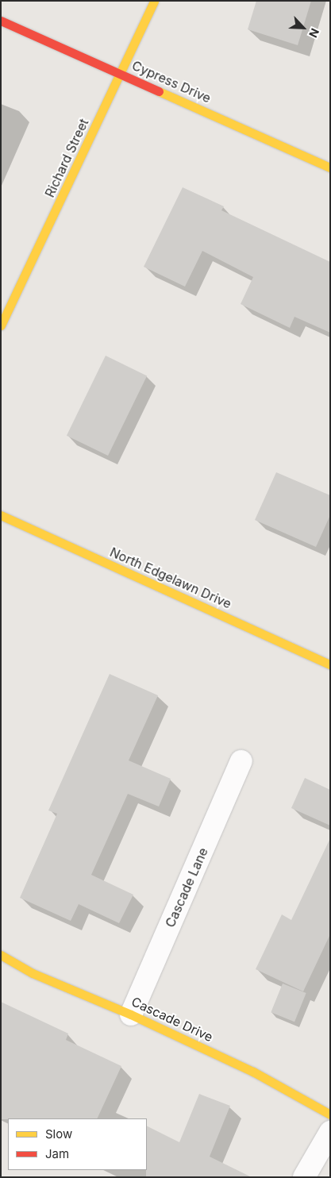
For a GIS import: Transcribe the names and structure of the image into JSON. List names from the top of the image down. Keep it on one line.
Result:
{"streets":{"street":["Cypress Drive","Richard Street","North Edgelawn Drive","Cascade Lane","Cascade Drive"]},"crossings":[["Cypress Drive","Richard Street"],["Cascade Lane","Cascade Drive"]],"legend":["Slow","Jam"],"north":"bottom right"}
